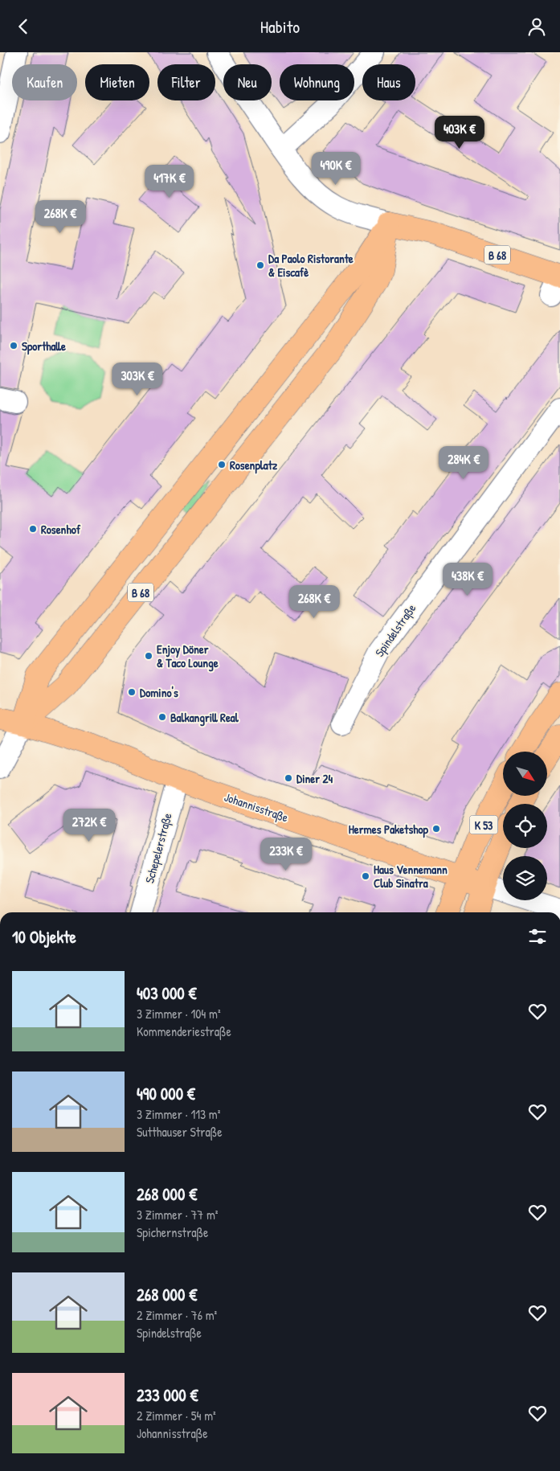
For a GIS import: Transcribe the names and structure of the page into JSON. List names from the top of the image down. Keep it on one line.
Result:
{"streets":{"main road":["B 68","Johannisstraße","K 53"],"street":["Spindelstraße","Schepelerstraße"]},"crossings":[["B 68","Johannisstraße"],["Johannisstraße","K 53"],["Johannisstraße","Schepelerstraße"]],"places":["Da Paolo Ristorante & Eiscafè","Sporthalle","Rosenplatz","Rosenhof","Enjoy Döner & Taco Lounge","Domino's","Balkangrill Real","Diner 24","Hermes Paketshop","Haus Vennemann Club Sinatra"],"north":"bottom right","page":{"header":"Habito","chip":["Kaufen","Mieten","Filter","Neu","Wohnung","Haus"],"price":["403K €","490K €","417K €","268K €","303K €","284K €","438K €","268K €","272K €","233K €"],"heading":"10 Objekte","list":[{"name":"403 000 €","note":"3 Zimmer · 104 m² · Kommenderiestraße"},{"name":"490 000 €","note":"3 Zimmer · 113 m² · Sutthauser Straße"},{"name":"268 000 €","note":"3 Zimmer · 77 m² · Spichernstraße"},{"name":"268 000 €","note":"2 Zimmer · 76 m² · Spindelstraße"},{"name":"233 000 €","note":"2 Zimmer · 54 m² · Johannisstraße"}]}}
